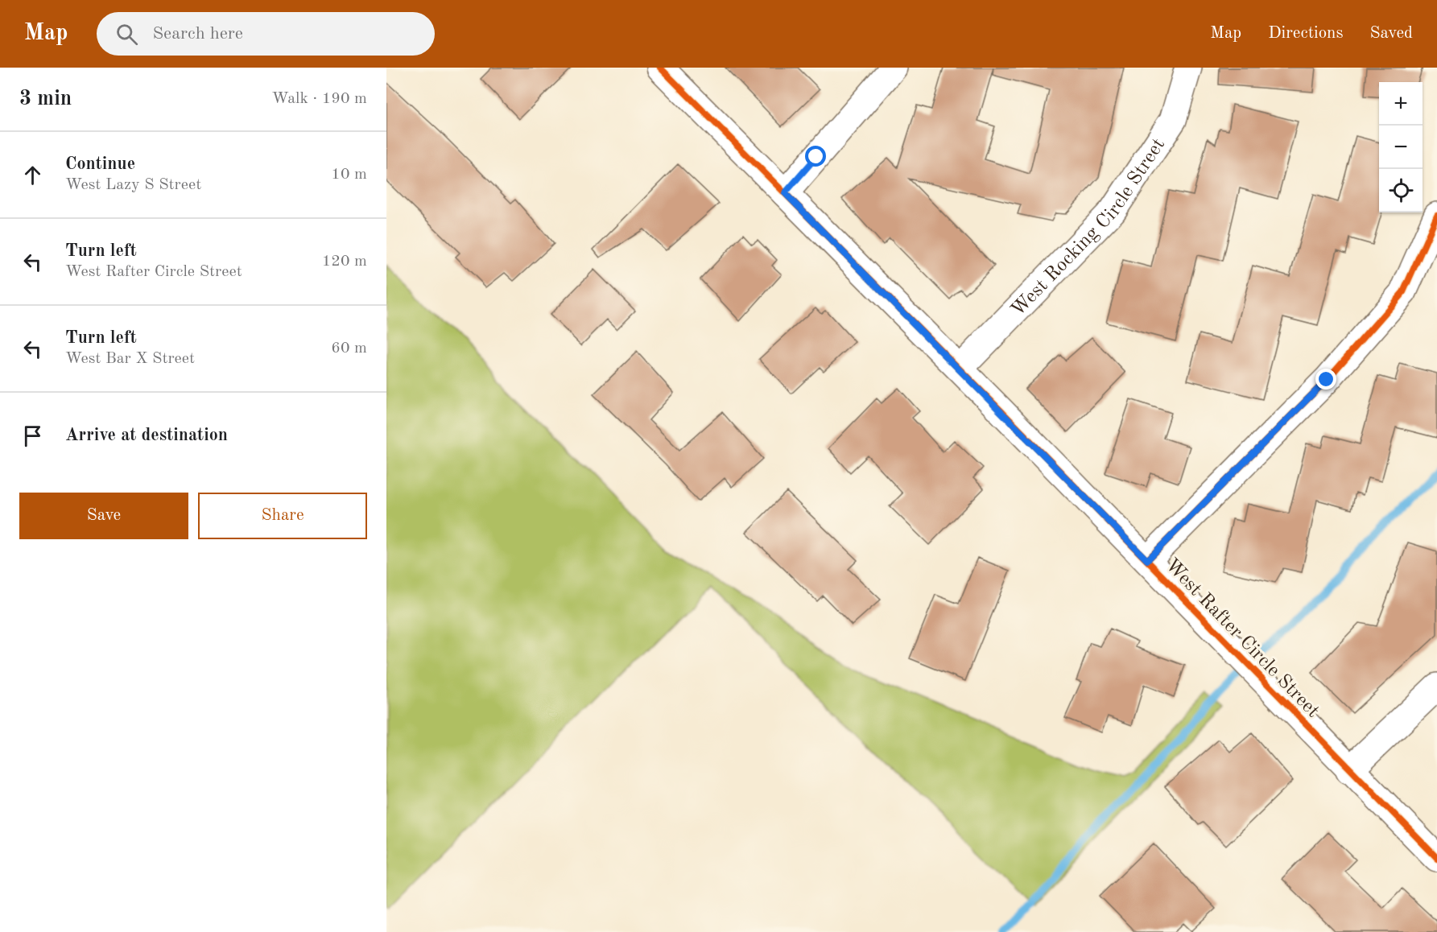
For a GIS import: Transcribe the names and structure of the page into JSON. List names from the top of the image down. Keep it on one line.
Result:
{"streets":{"street":["West Rocking Circle Street","West Rafter Circle Street"]},"crossings":[["West Rocking Circle Street","West Rafter Circle Street"]],"page":{"header":"Map","search":"Search here","nav":["Map","Directions","Saved"],"heading":["3 min","Walk · 190 m"],"map_buttons":["+","−"],"list":[["Continue","West Lazy S Street","10 m"],["Turn left","West Rafter Circle Street","120 m"],["Turn left","West Bar X Street","60 m"],"Arrive at destination"],"buttons":["Save","Share"]}}
